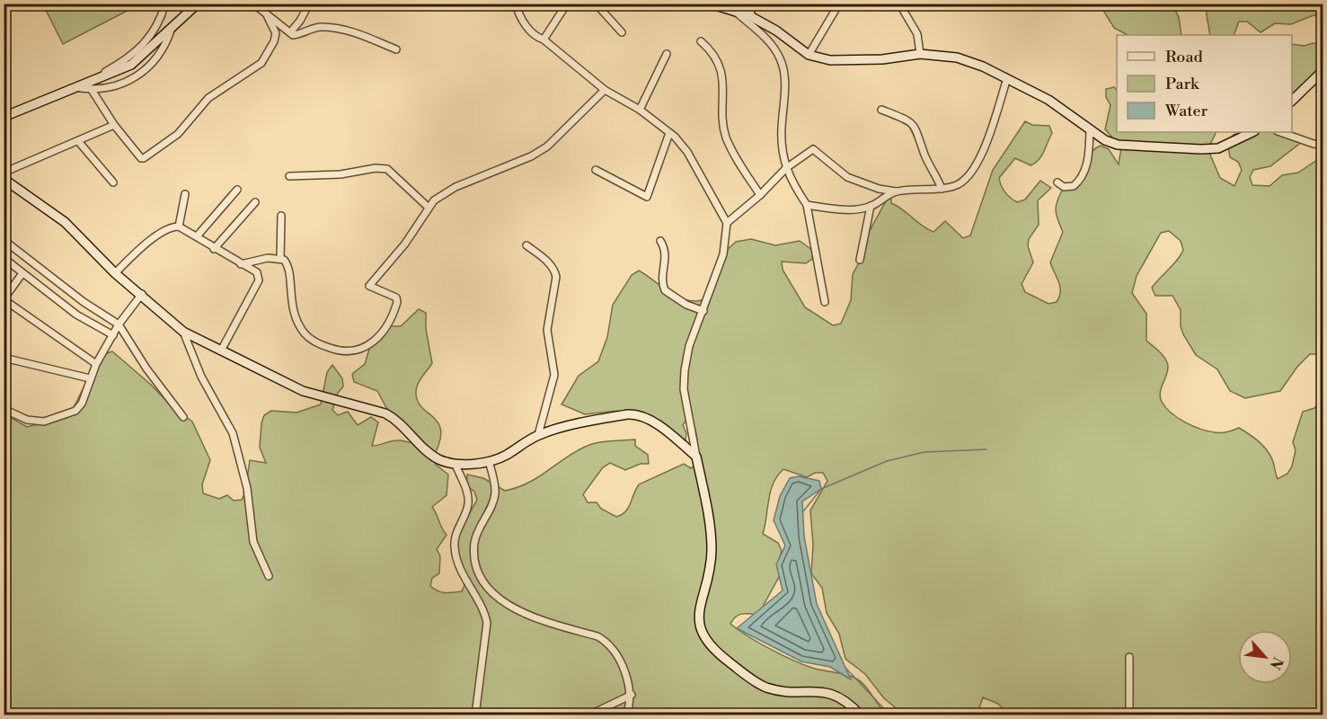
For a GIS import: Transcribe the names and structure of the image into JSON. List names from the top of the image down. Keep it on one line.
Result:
{"legend":["Road","Park","Water"],"north":"bottom right"}
